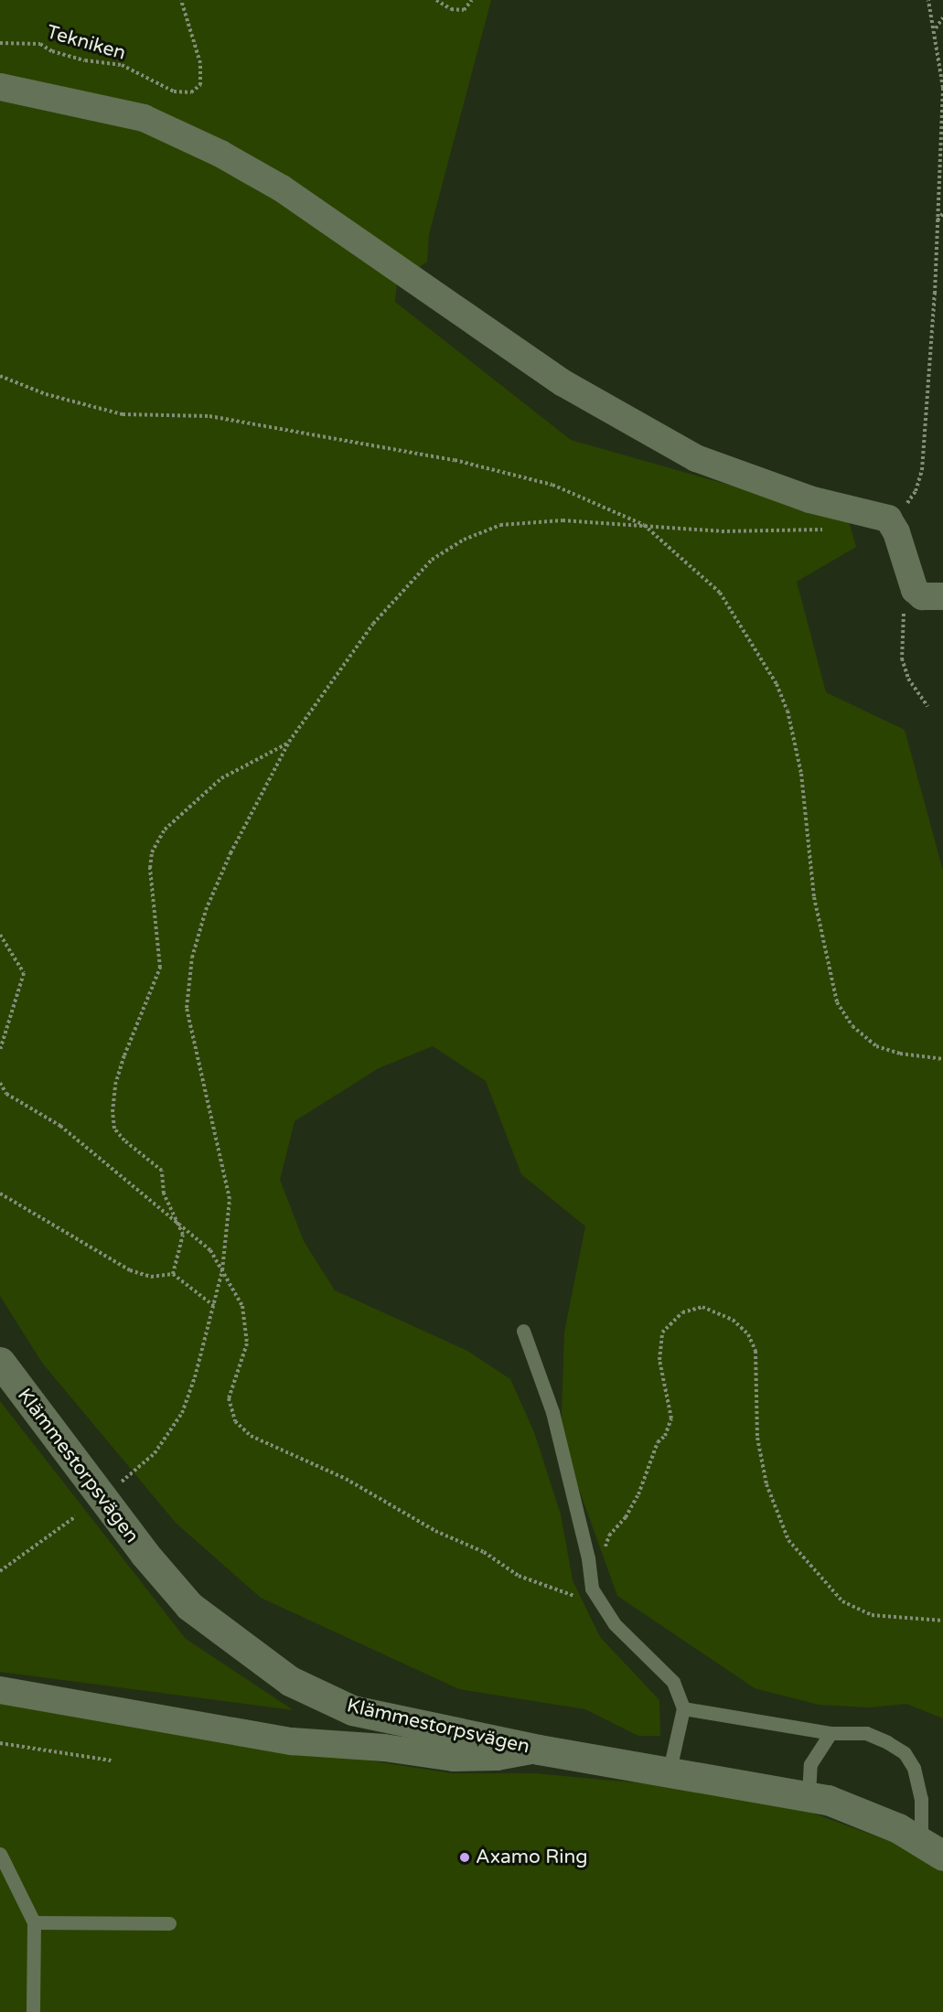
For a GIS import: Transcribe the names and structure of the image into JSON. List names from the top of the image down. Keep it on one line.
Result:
{"streets":{"street":["Klämmestorpsvägen"],"path":["Tekniken"]},"places":["Axamo Ring"]}
